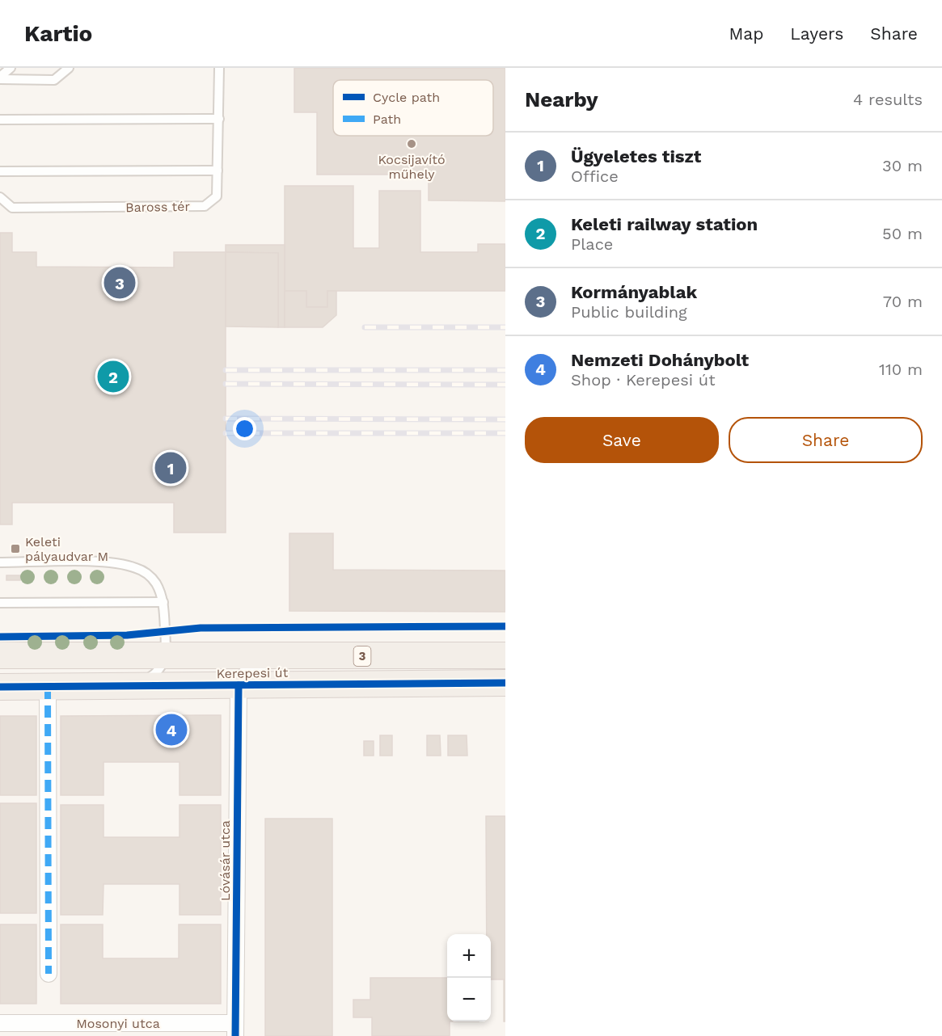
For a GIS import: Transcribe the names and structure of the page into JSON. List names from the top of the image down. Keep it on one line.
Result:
{"streets":{"main road":["3","Kerepesi út"],"street":["Lóvásár utca","Mosonyi utca"],"lane":["Baross tér"]},"crossings":[["Kerepesi út","Lóvásár utca"],["Lóvásár utca","Mosonyi utca"]],"places":{"other":["Kocsijavító műhely"],"transit":["Keleti pályaudvar M"]},"legend":["Cycle path","Path"],"page":{"header":"Kartio","nav":["Map","Layers","Share"],"heading":["Nearby","4 results"],"list":[{"mark":"1","name":"Ügyeletes tiszt","note":"Office","value":"30 m"},{"mark":"2","name":"Keleti railway station","note":"Place","value":"50 m"},{"mark":"3","name":"Kormányablak","note":"Public building","value":"70 m"},{"mark":"4","name":"Nemzeti Dohánybolt","note":"Shop · Kerepesi út","value":"110 m"}],"pins":["3","2","1","4"],"buttons":["Save","Share"],"map_buttons":["+","−"]}}
